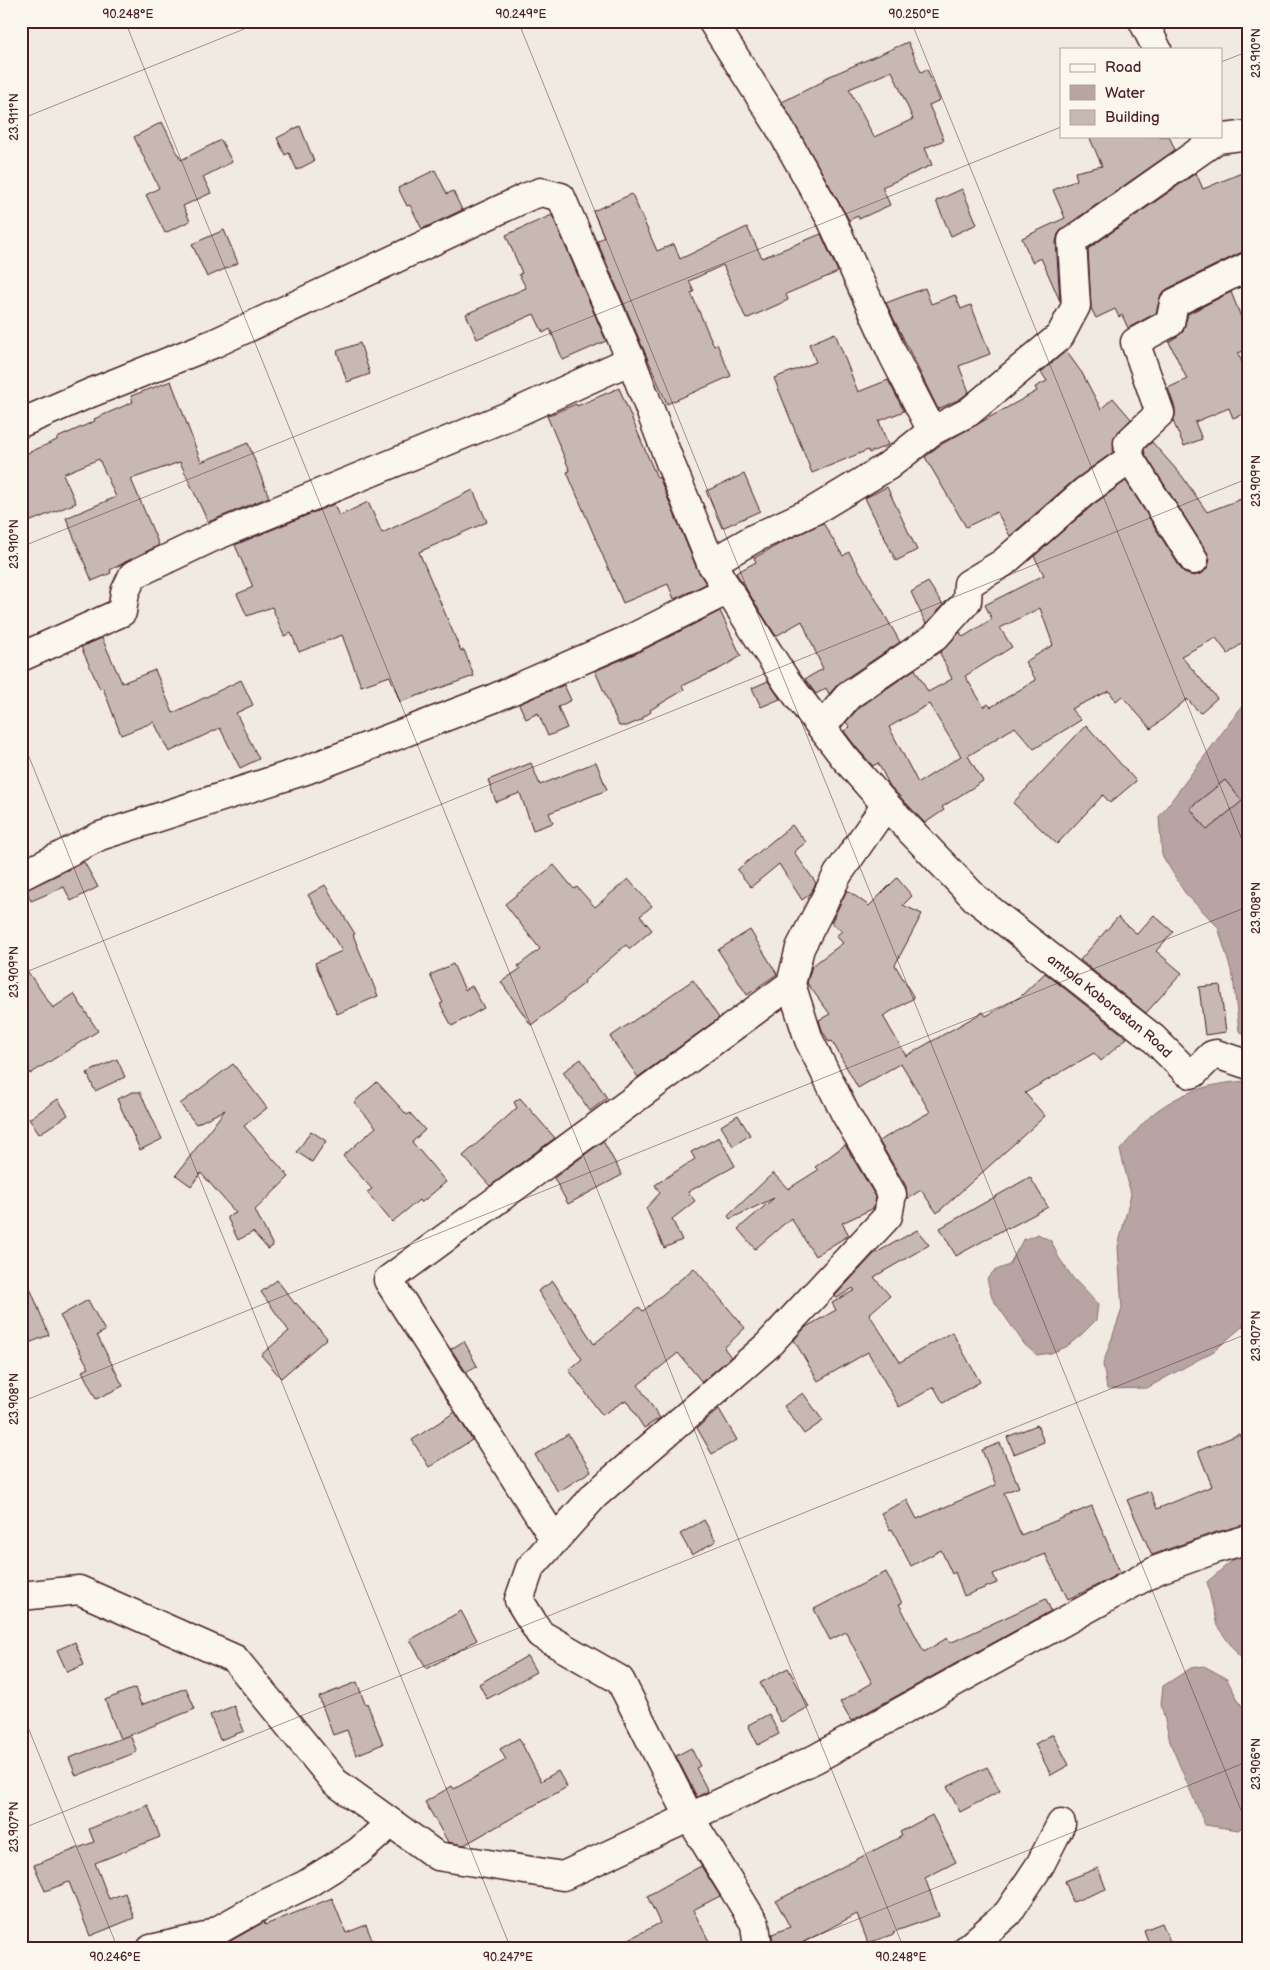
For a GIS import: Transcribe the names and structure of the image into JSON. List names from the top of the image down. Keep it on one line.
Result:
{"streets":{"street":["amtola Koborostan Road"]},"legend":["Road","Water","Building"],"coordinates":["90.248°E","90.249°E","90.250°E","23.910°N","23.911°N","23.909°N","23.908°N","23.907°N","23.906°N","90.246°E","90.247°E"]}
